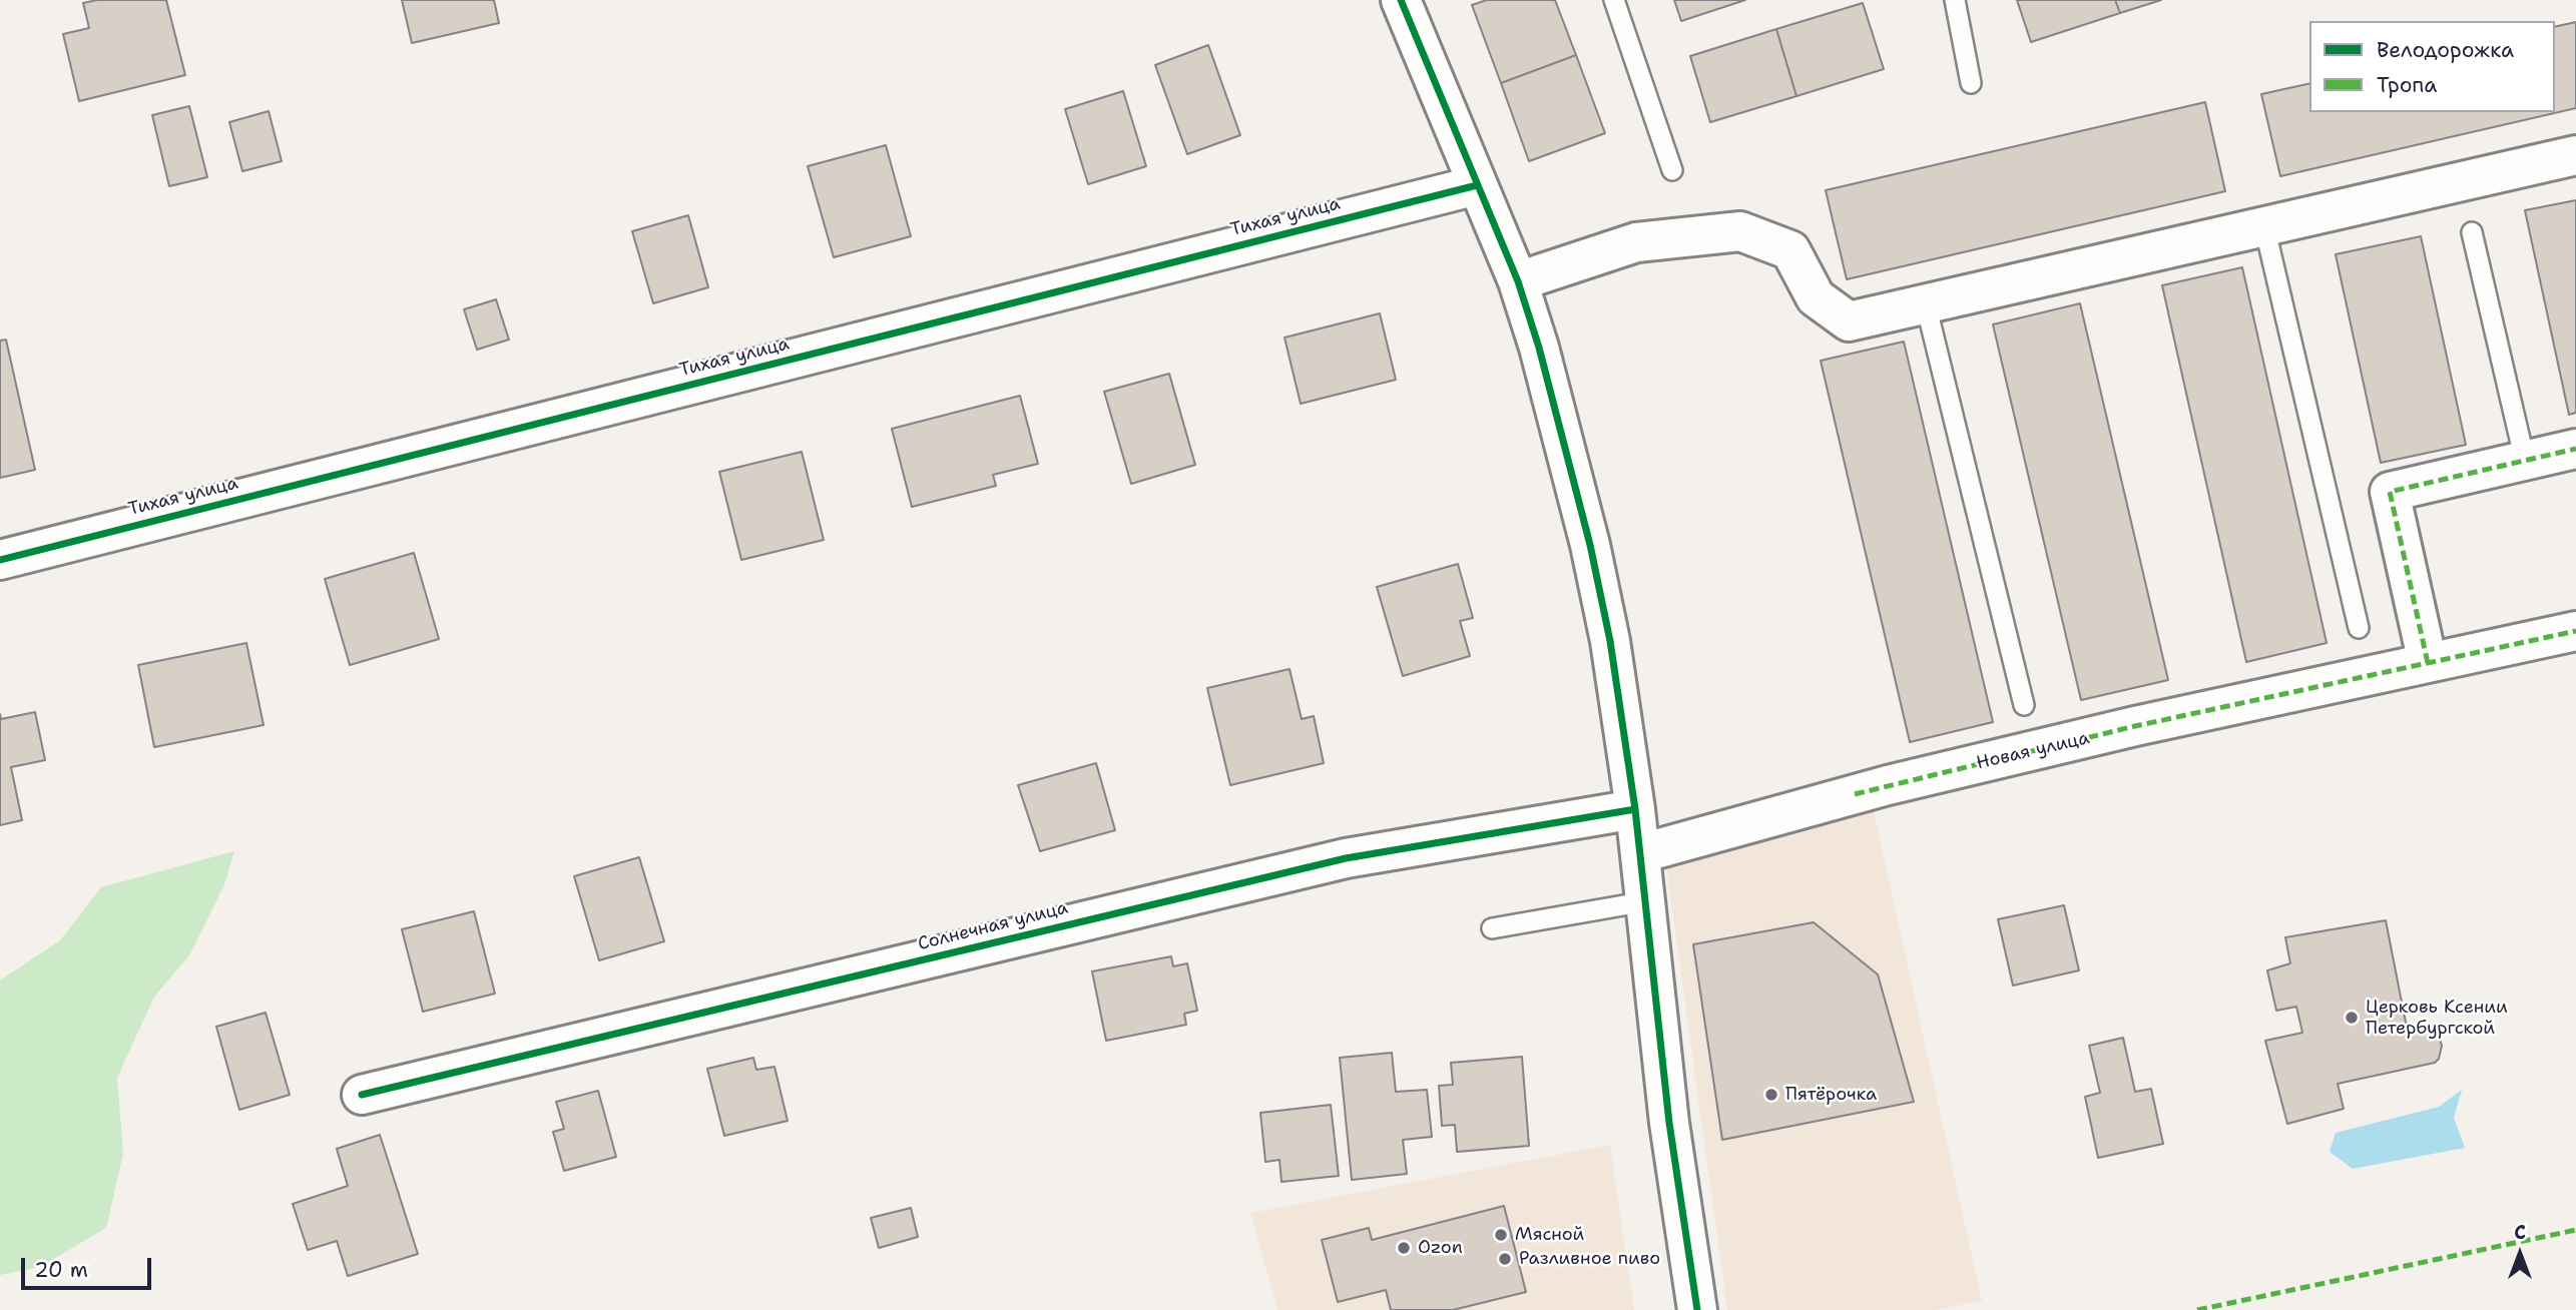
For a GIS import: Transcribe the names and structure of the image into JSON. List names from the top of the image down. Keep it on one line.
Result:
{"streets":{"street":["Тихая улица","Новая улица","Солнечная улица"]},"places":["Церковь Ксении Петербургской","Пятёрочка","Мясной","Ozon","Разливное пиво"],"legend":["Велодорожка","Тропа"],"scale_bar":"20 m","north":"top"}
